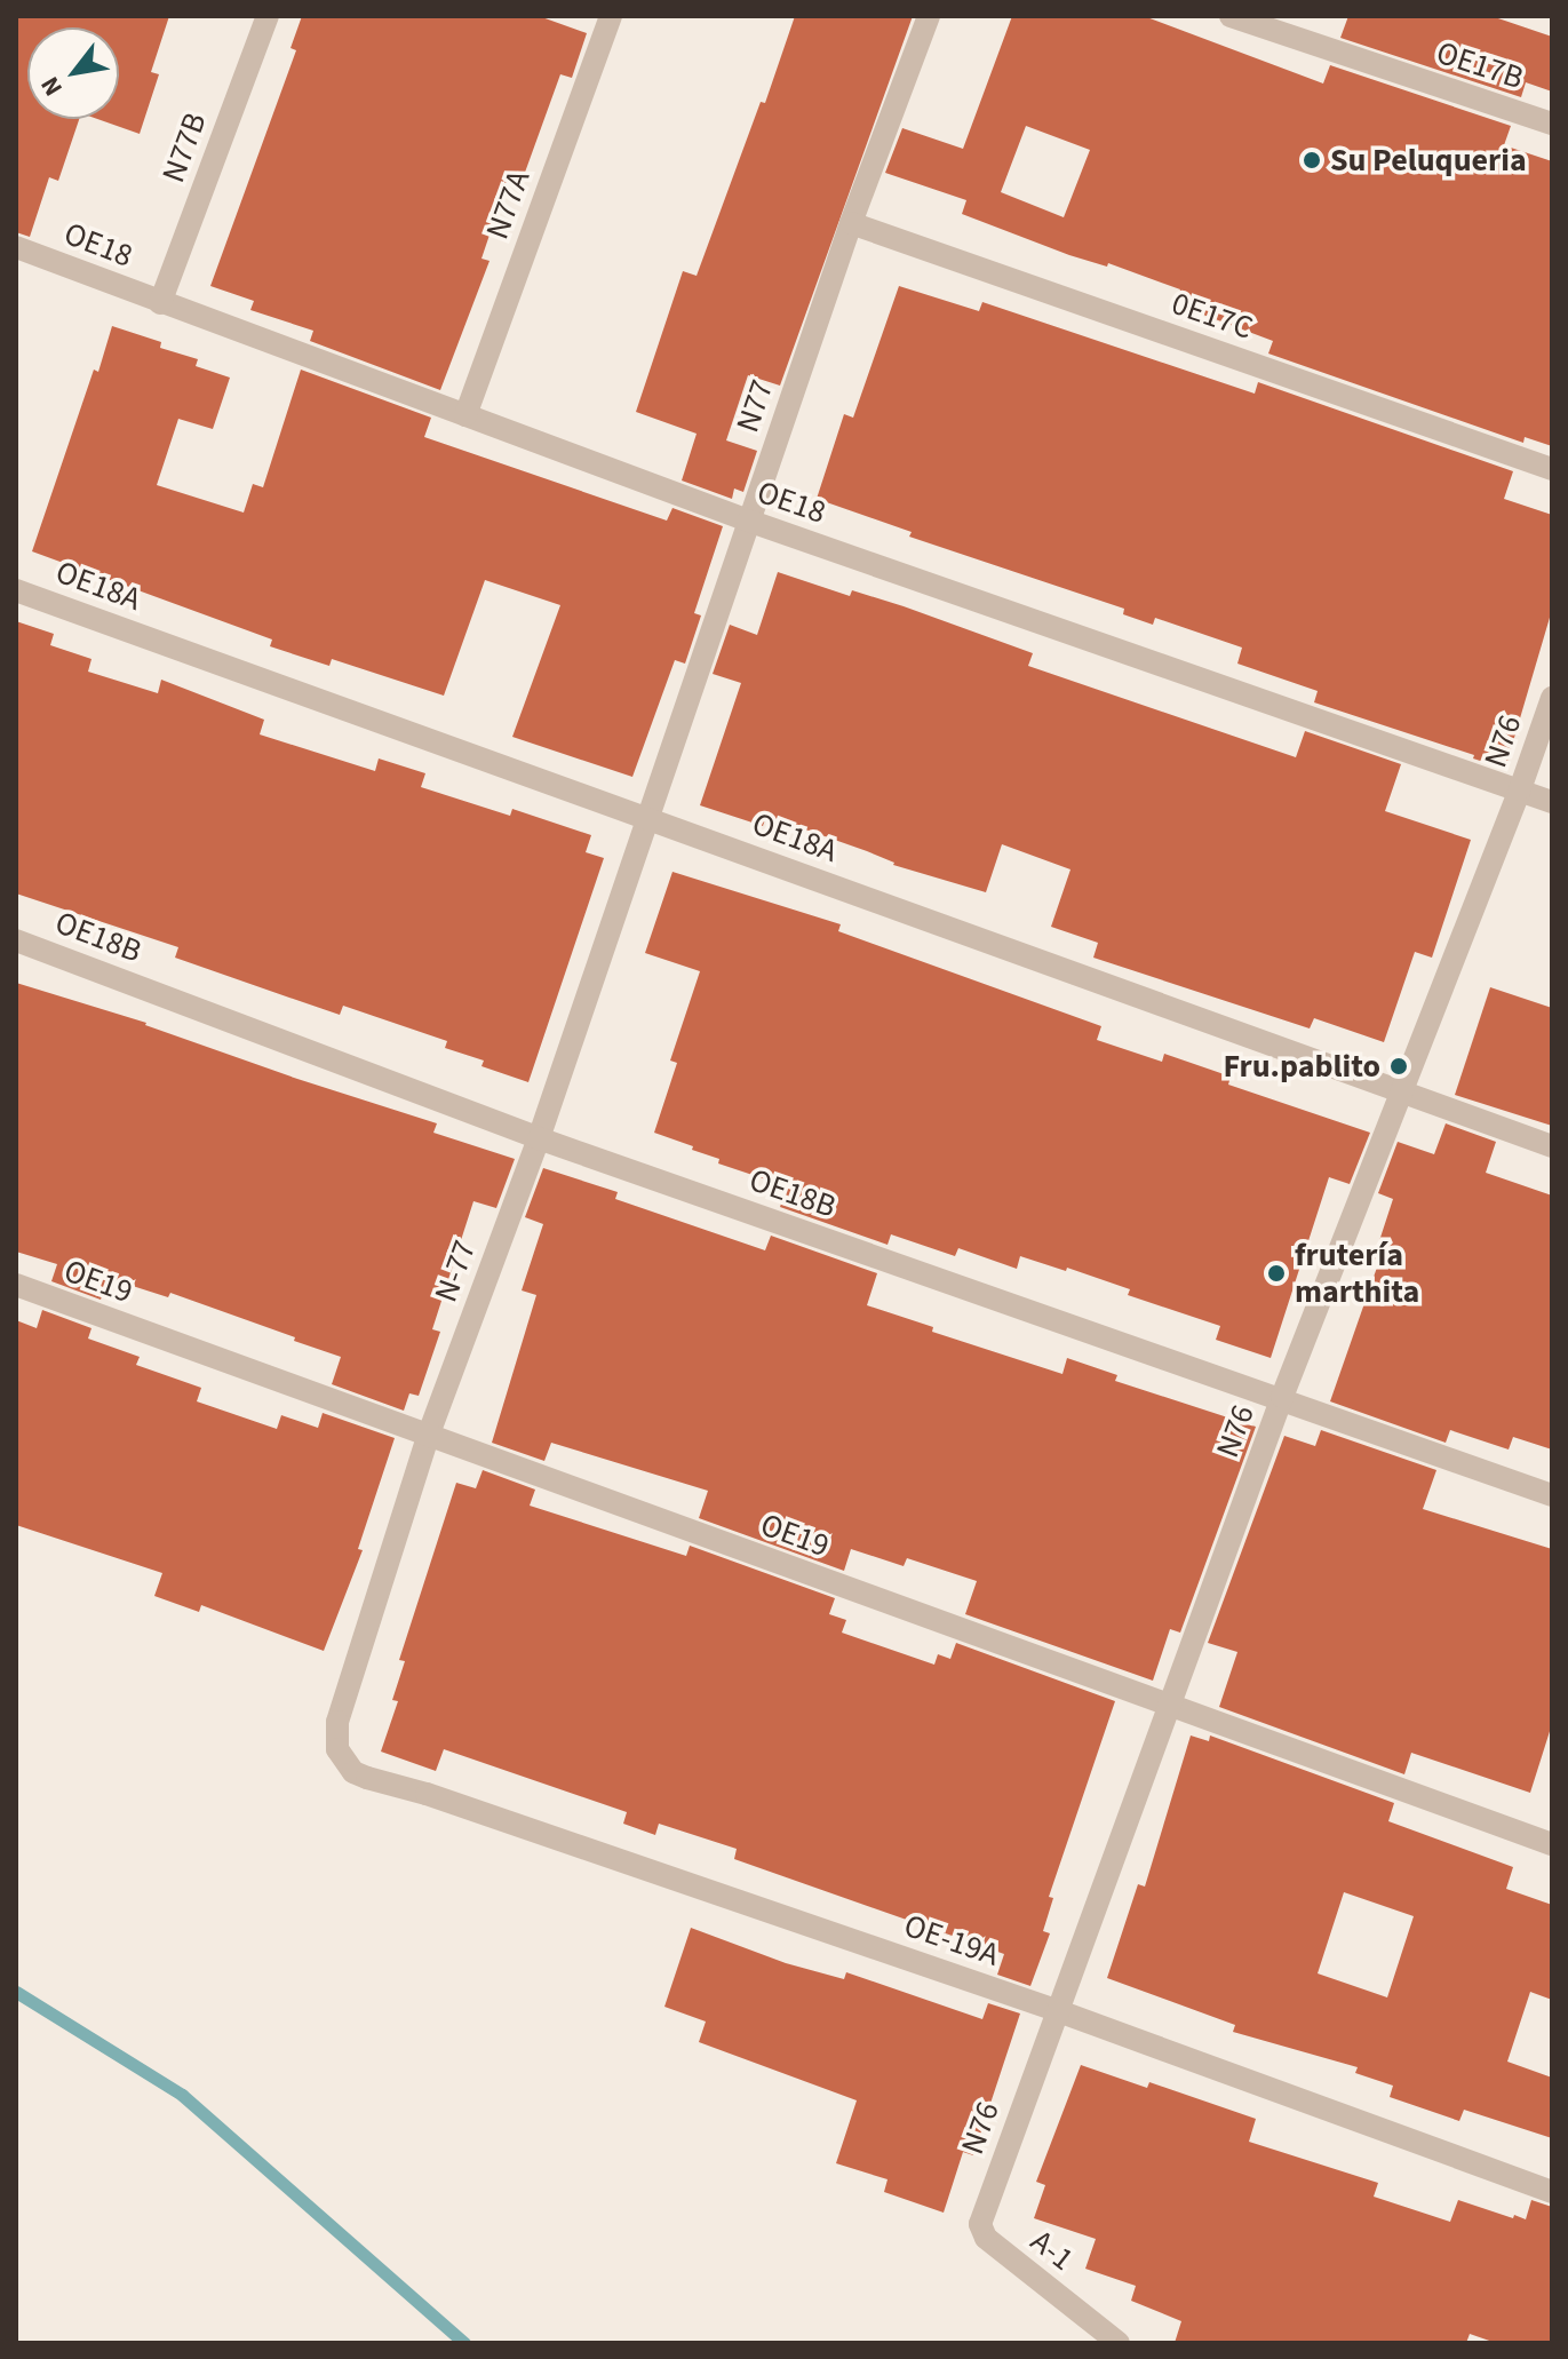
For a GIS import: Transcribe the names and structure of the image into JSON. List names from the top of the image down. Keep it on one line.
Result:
{"streets":{"street":["OE17B","N77B","N77A","OE18","0E17C","N77","OE18A","N76","OE18B","N-77","OE19","OE-19A","A-1"]},"crossings":[["N77B","OE18"],["N77A","OE18"],["OE18","N77"],["OE18","N76"],["0E17C","N77"],["N77","OE18A"],["N77","N-77"],["OE18A","N76"],["OE18A","N-77"],["N76","OE18B"],["N76","OE19"],["N76","OE-19A"],["N76","A-1"],["OE18B","N-77"],["N-77","OE19"],["N-77","OE-19A"]],"places":["Su Peluqueria","Fru.pablito","frutería marthita"],"north":"bottom left"}
